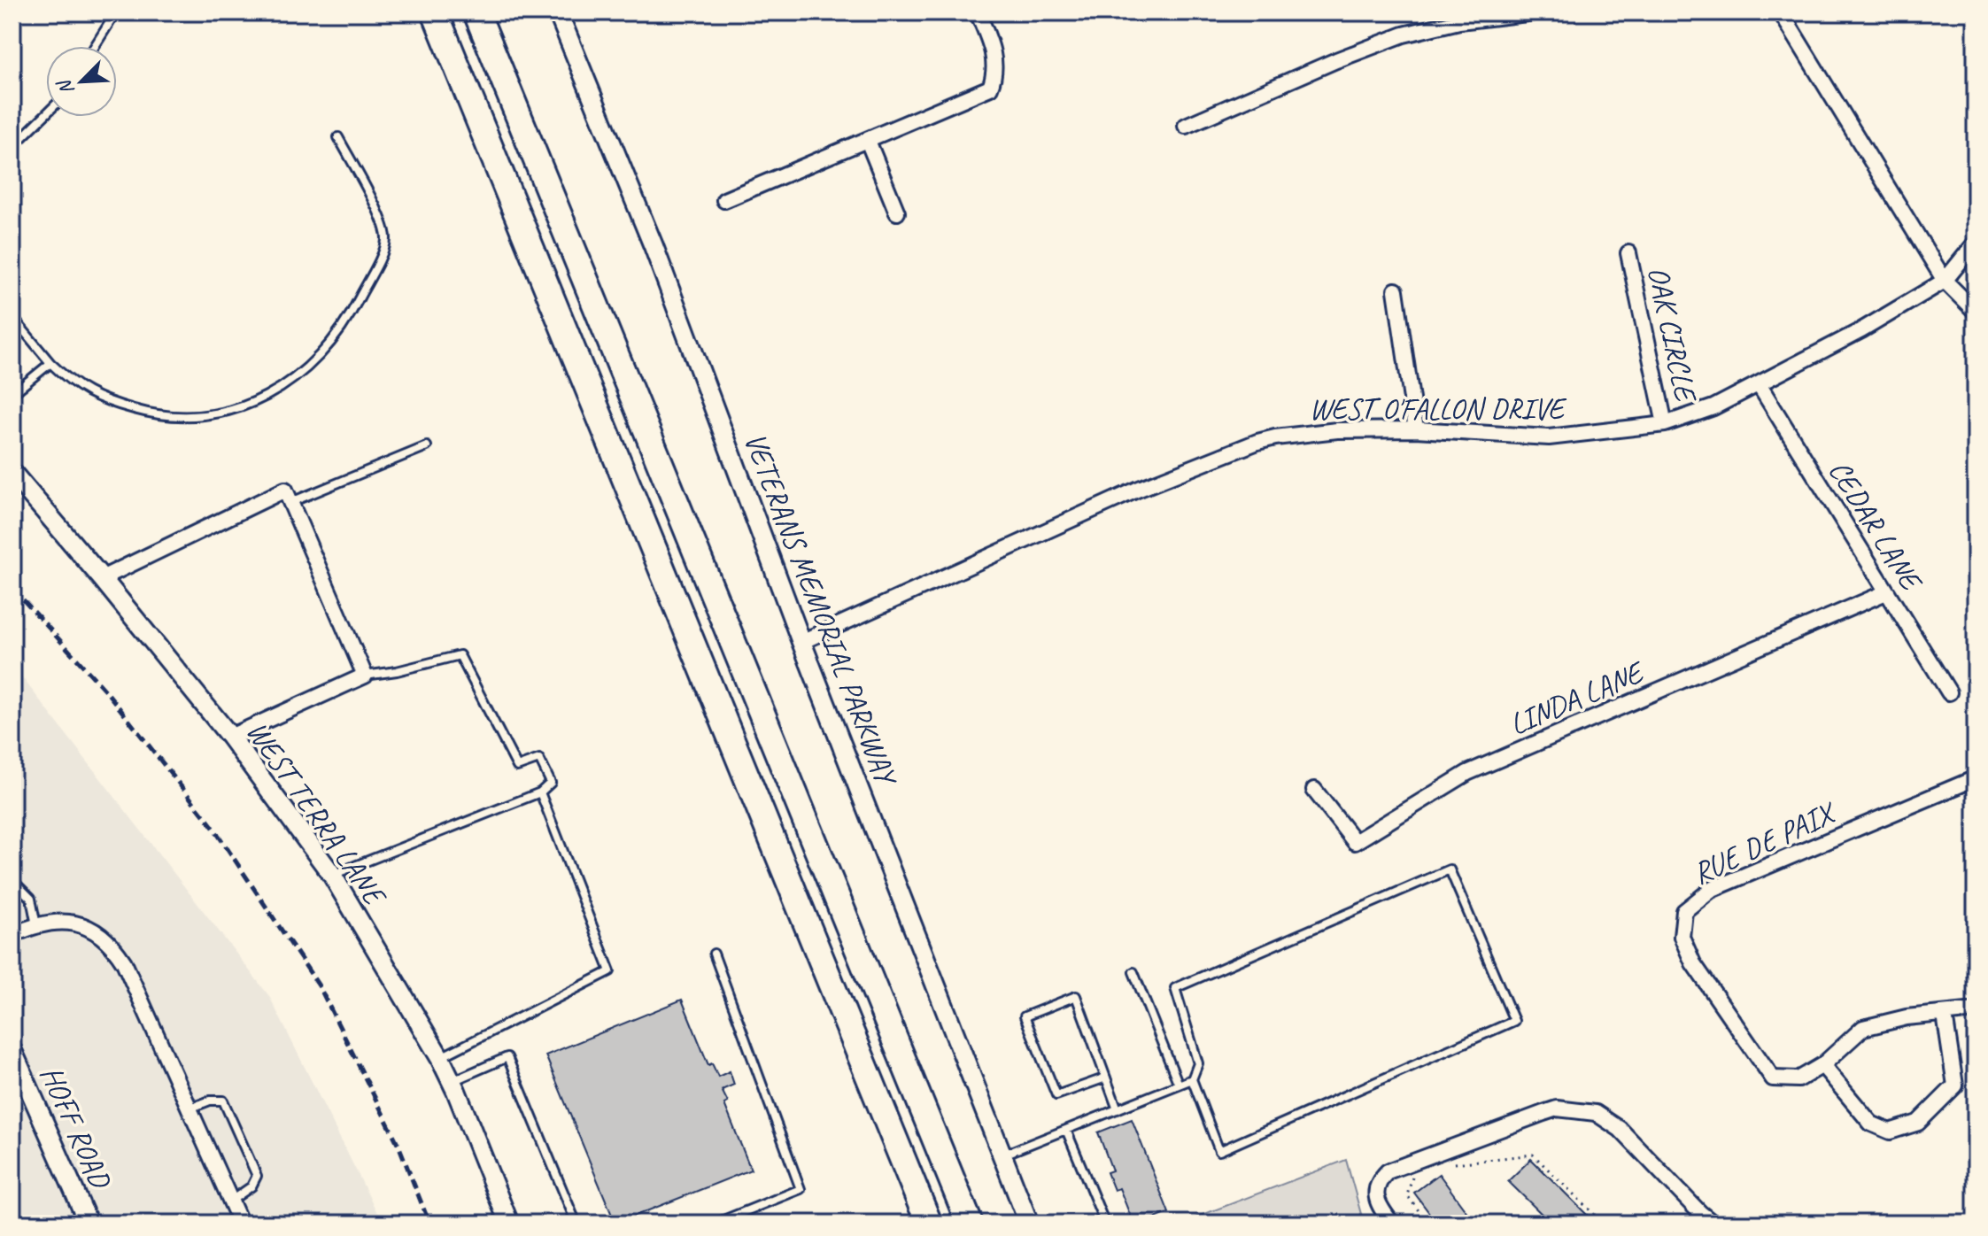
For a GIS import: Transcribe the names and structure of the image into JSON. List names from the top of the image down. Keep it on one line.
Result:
{"streets":{"street":["OAK CIRCLE","WEST O'FALLON DRIVE","CEDAR LANE","VETERANS MEMORIAL PARKWAY","LINDA LANE","WEST TERRA LANE","RUE DE PAIX","HOFF ROAD"]},"crossings":[["OAK CIRCLE","WEST O'FALLON DRIVE"],["WEST O'FALLON DRIVE","CEDAR LANE"],["WEST O'FALLON DRIVE","VETERANS MEMORIAL PARKWAY"],["CEDAR LANE","LINDA LANE"]],"north":"bottom left"}
